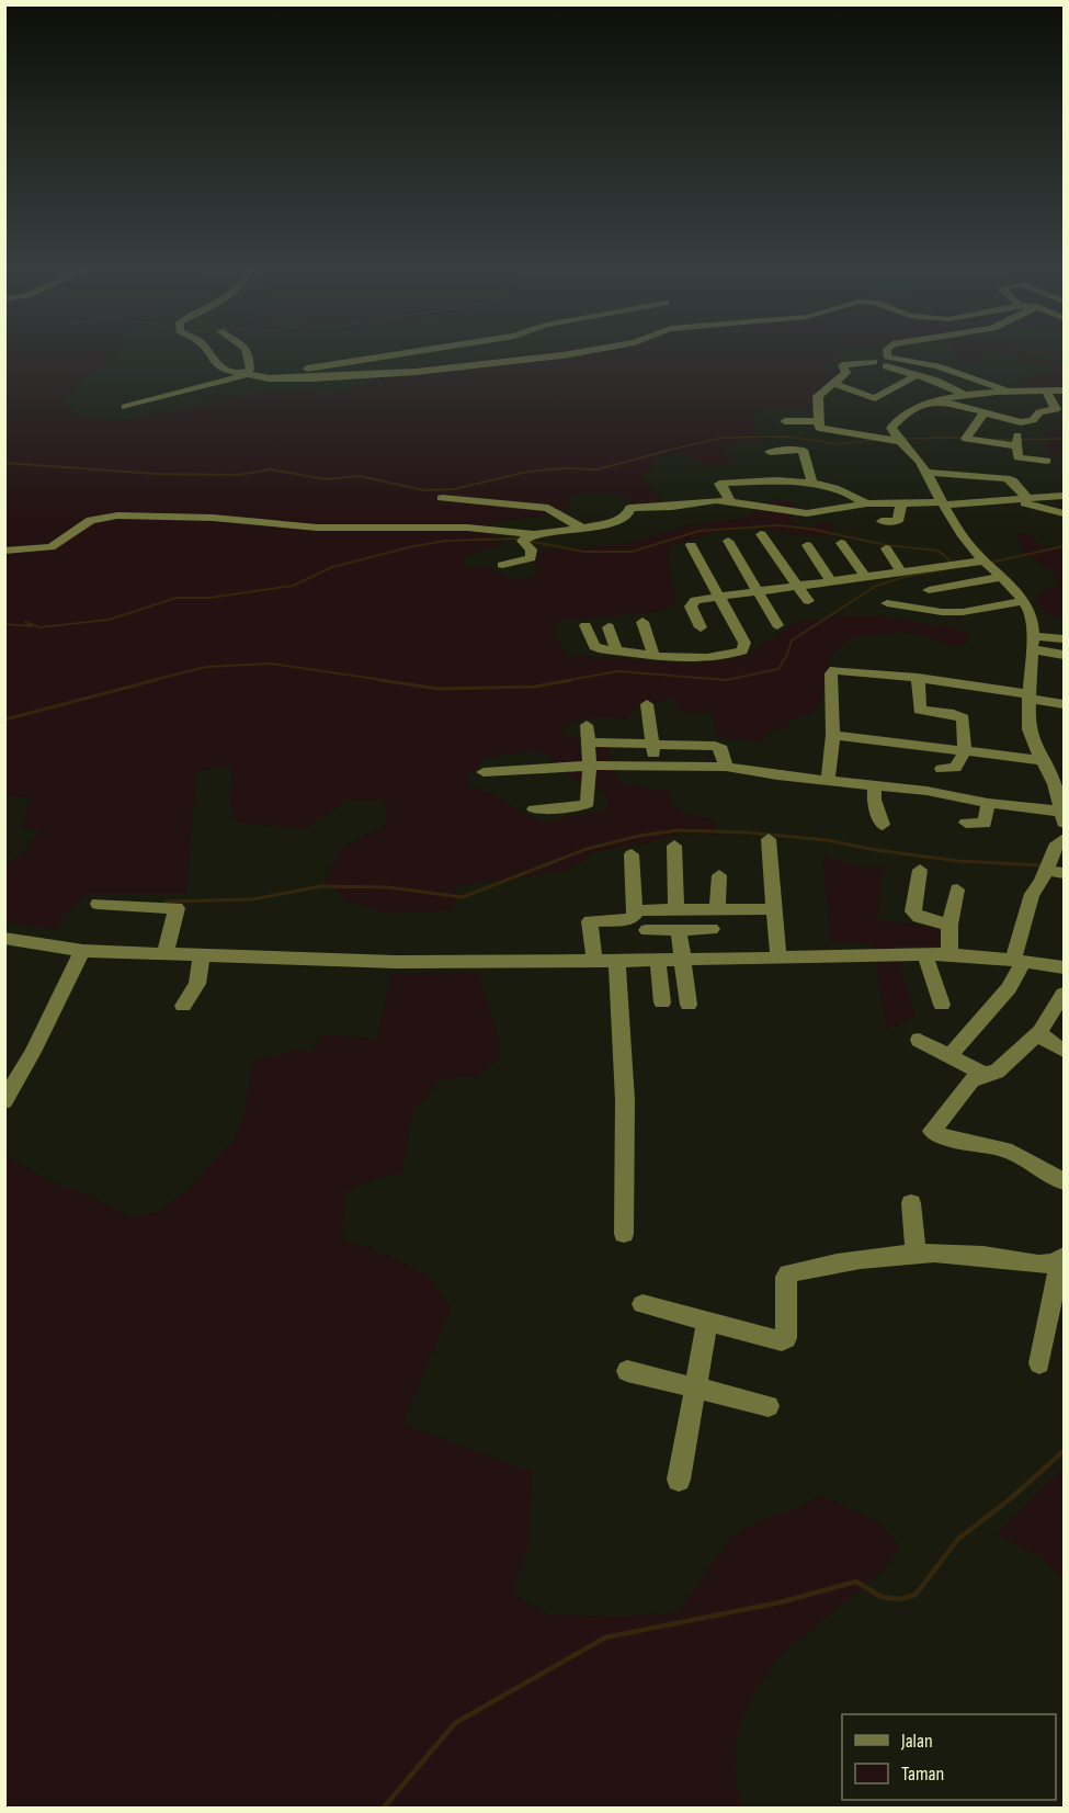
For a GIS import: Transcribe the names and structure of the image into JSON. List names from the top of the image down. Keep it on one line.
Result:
{"legend":["Jalan","Taman"]}
